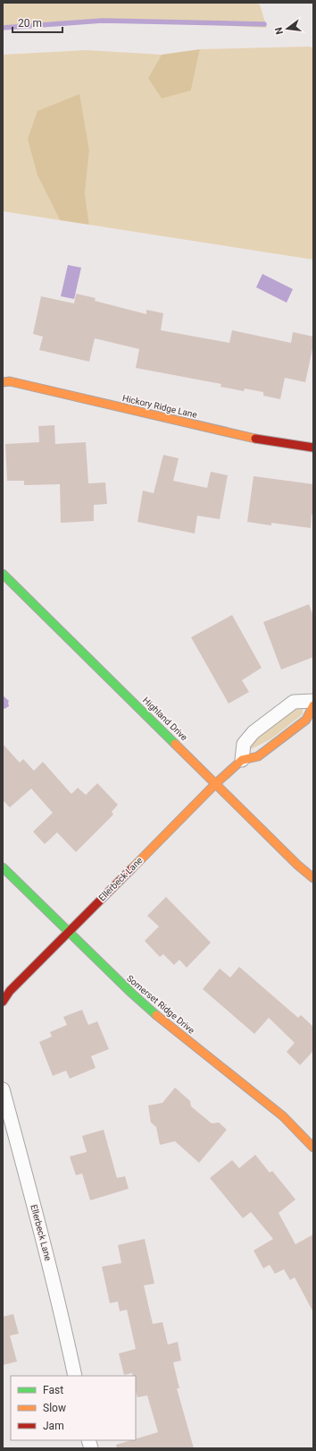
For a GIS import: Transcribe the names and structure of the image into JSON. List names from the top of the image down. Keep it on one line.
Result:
{"streets":{"street":["Hickory Ridge Lane","Highland Drive","Ellerbeck Lane","Somerset Ridge Drive"]},"crossings":[["Highland Drive","Ellerbeck Lane"],["Ellerbeck Lane","Somerset Ridge Drive"]],"legend":["Fast","Slow","Jam"],"scale_bar":"20 m","north":"left"}
